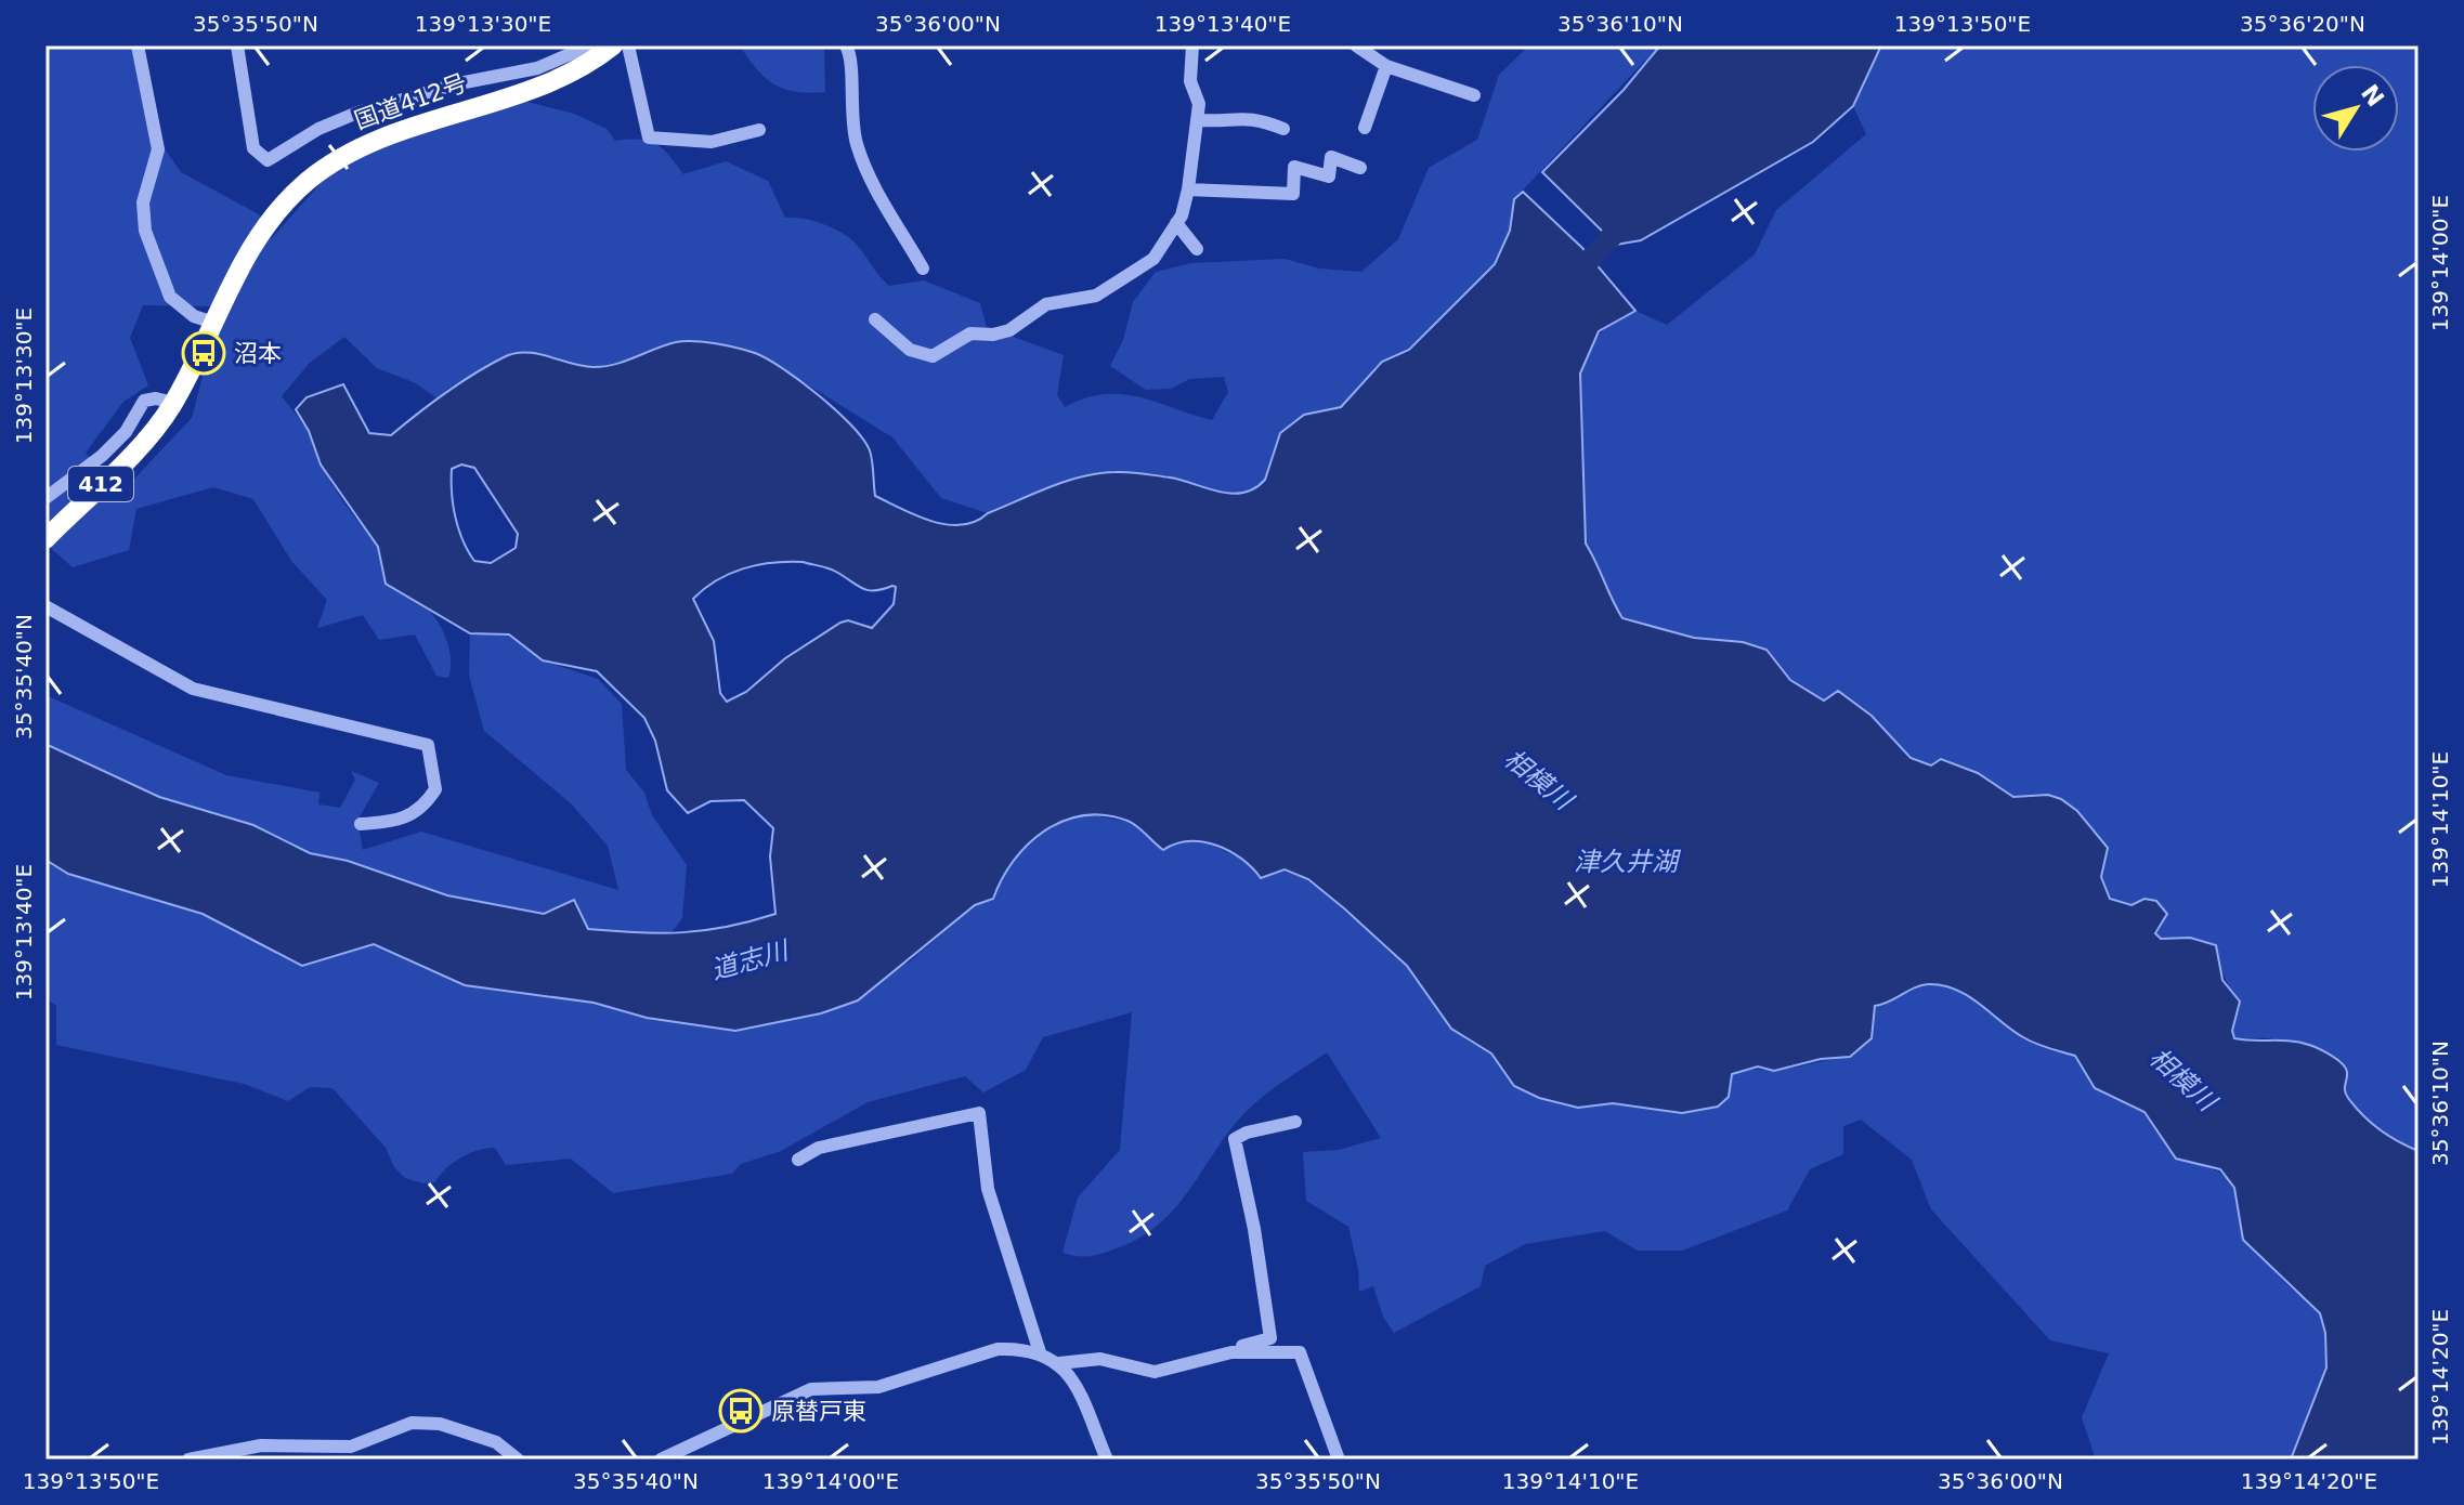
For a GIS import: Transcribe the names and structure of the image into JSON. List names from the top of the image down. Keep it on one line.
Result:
{"streets":{"highway":["国道412号","412"]},"water":["相模川","津久井湖","道志川"],"places":{"bus stop":["沼本","原替戸東"]},"north":"top right","coordinates":["35°35'50\"N","139°13'30\"E","35°36'00\"N","139°13'40\"E","35°36'10\"N","139°13'50\"E","35°36'20\"N","139°14'00\"E","35°35'40\"N","139°14'10\"E","139°14'20\"E"]}
